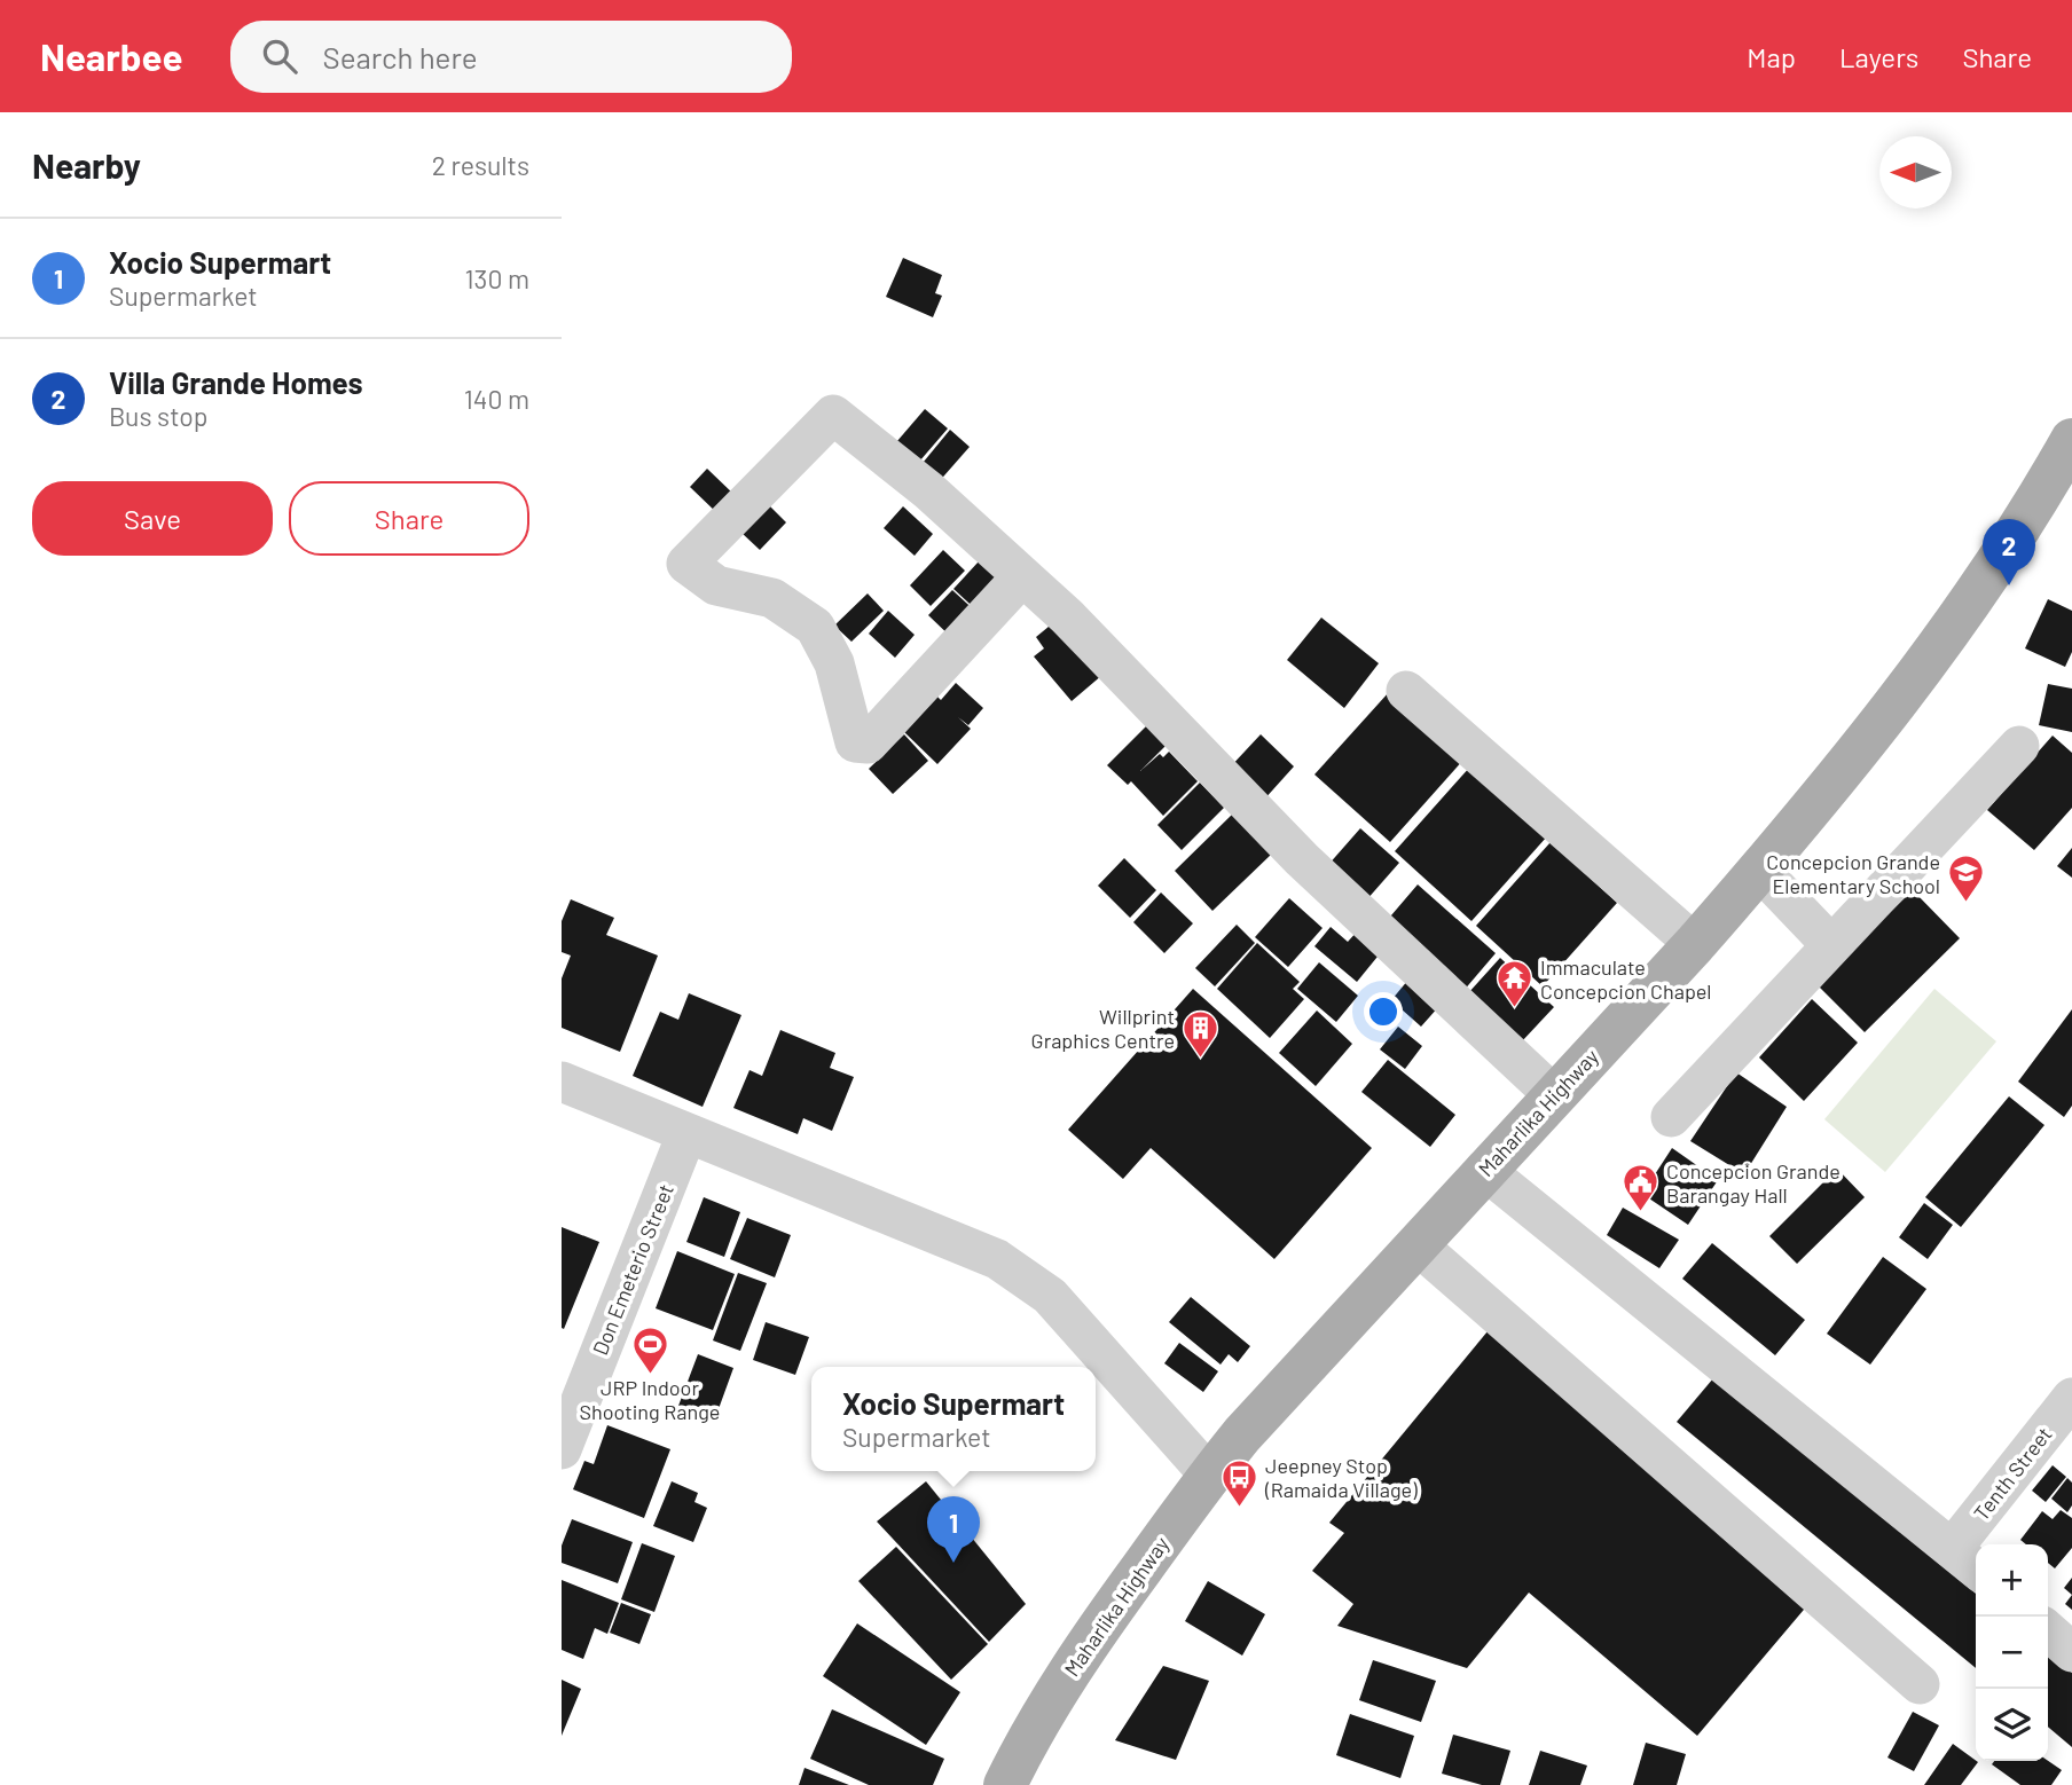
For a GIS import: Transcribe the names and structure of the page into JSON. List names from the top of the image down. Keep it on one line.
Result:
{"streets":{"main road":["Maharlika Highway"],"street":["Don Emeterio Street","Tenth Street"]},"places":{"school or university":["Concepcion Grande Elementary School"],"temple":["Immaculate Concepcion Chapel"],"building":["Willprint Graphics Centre"],"public building":["Concepcion Grande Barangay Hall"],"sports":["JRP Indoor Shooting Range"],"bus stop":["Jeepney Stop (Ramaida Village)"]},"north":"left","page":{"header":"Nearbee","search":"Search here","nav":["Map","Layers","Share"],"heading":["Nearby","2 results"],"list":[{"mark":"1","name":"Xocio Supermart","note":"Supermarket","value":"130 m"},{"mark":"2","name":"Villa Grande Homes","note":"Bus stop","value":"140 m"}],"buttons":["Save","Share"],"pins":["2","1"],"popup":["Xocio Supermart","Supermarket"],"map_buttons":["+","−"]}}
